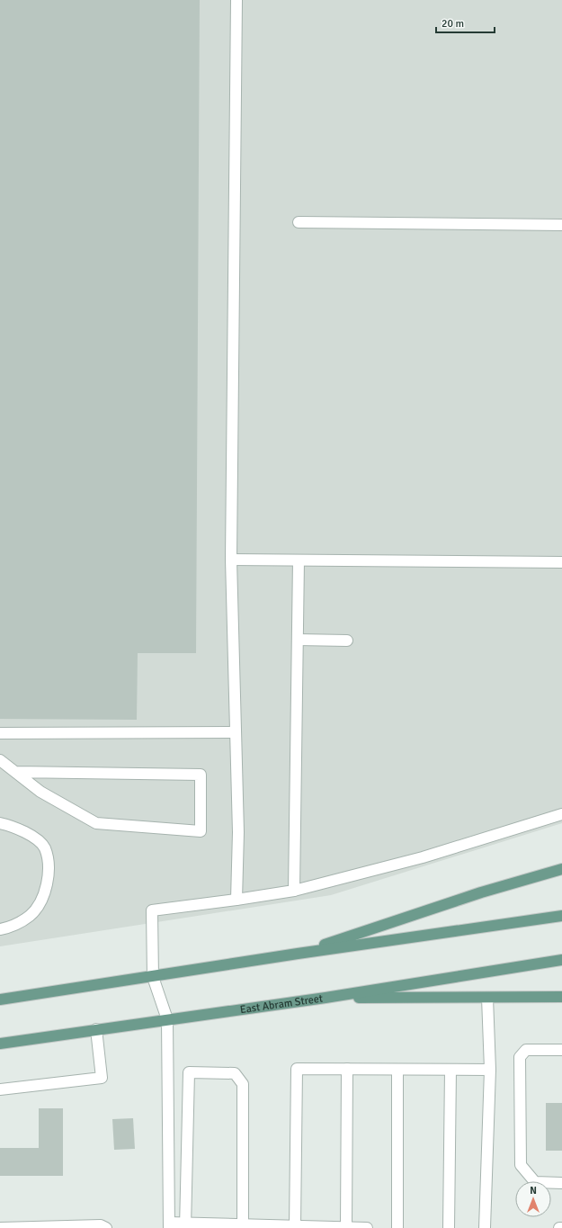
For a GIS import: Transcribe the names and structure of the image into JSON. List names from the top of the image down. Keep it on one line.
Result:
{"streets":{"main road":["East Abram Street"]},"scale_bar":"20 m","north":"top"}
